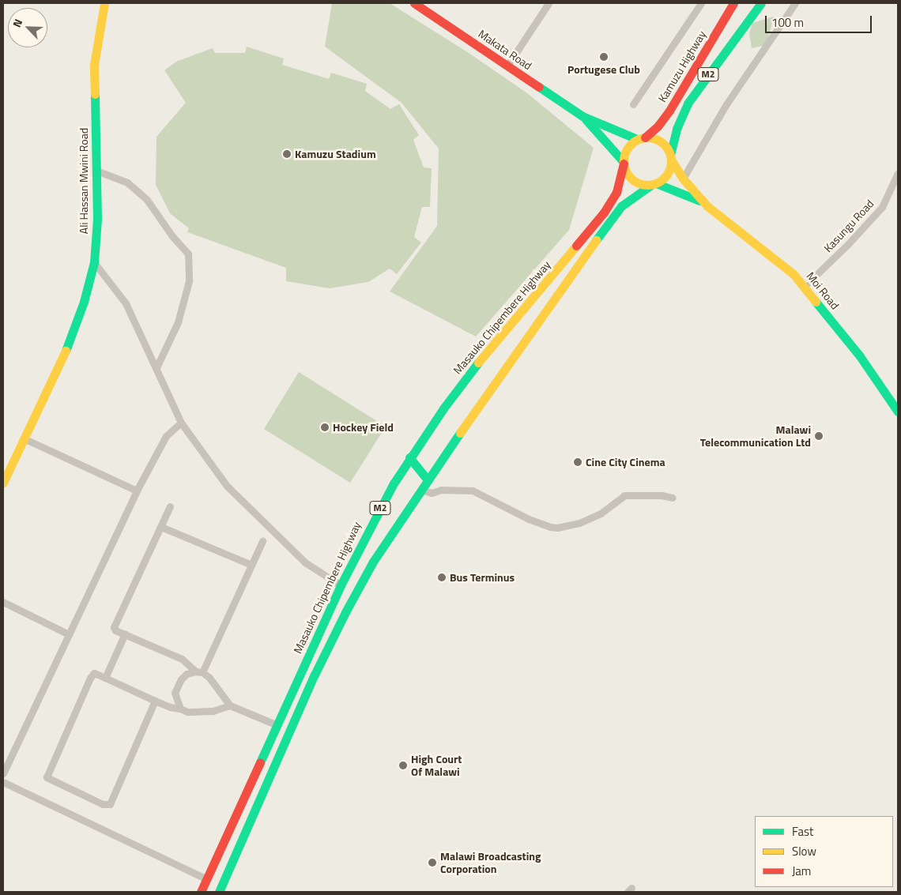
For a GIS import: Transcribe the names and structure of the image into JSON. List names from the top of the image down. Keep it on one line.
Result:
{"streets":{"main road":["Makata Road","Kamuzu Highway","M2","Ali Hassan Mwini Road","Moi Road","Masauko Chipembere Highway"],"street":["Kasungu Road"]},"crossings":[["Makata Road","Kamuzu Highway"],["Makata Road","M2"],["Makata Road","Masauko Chipembere Highway"],["Kamuzu Highway","M2"],["Kamuzu Highway","Masauko Chipembere Highway"],["M2","Masauko Chipembere Highway"],["Kasungu Road","Moi Road"]],"places":["Portugese Club","Kamuzu Stadium","Hockey Field","Malawi Telecommunication Ltd","Cine City Cinema","Bus Terminus","High Court Of Malawi","Malawi Broadcasting Corporation"],"legend":["Fast","Slow","Jam"],"scale_bar":"100 m","north":"top left"}
